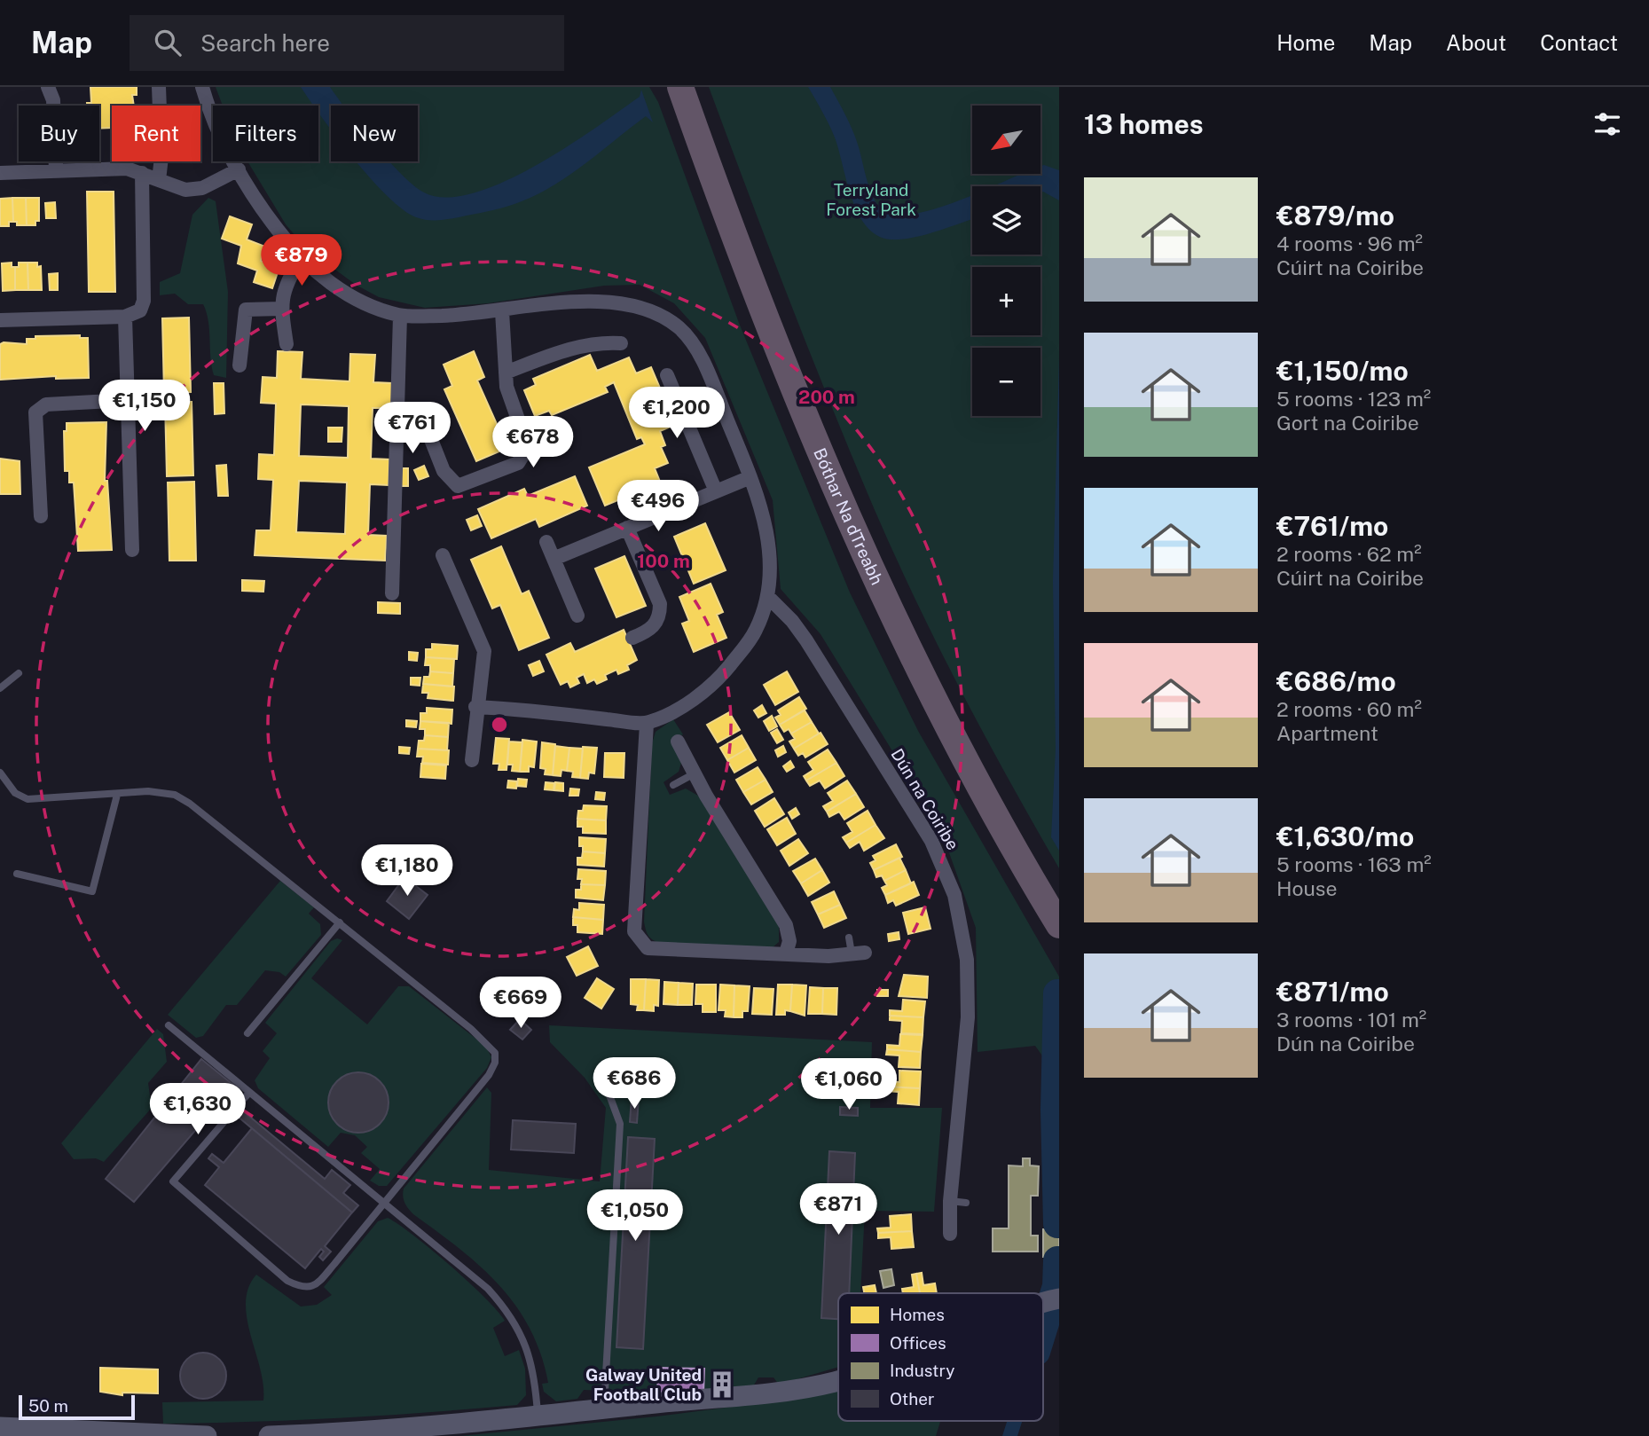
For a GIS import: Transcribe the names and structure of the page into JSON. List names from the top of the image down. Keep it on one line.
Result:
{"streets":{"highway":["Bóthar Na dTreabh"],"street":["Dún na Coiribe"]},"parks":["Terryland Forest Park"],"places":{"building":["Galway United Football Club"]},"legend":["Homes","Offices","Industry","Other"],"scale_bar":"50 m","north":"bottom left","page":{"header":"Map","search":"Search here","nav":["Home","Map","About","Contact"],"heading":"13 homes","map_buttons":["+","−"],"chip":["Buy","Rent","Filters","New"],"list":[{"name":"€879/mo","note":"4 rooms · 96 m² · Cúirt na Coiribe"},{"name":"€1,150/mo","note":"5 rooms · 123 m² · Gort na Coiribe"},{"name":"€761/mo","note":"2 rooms · 62 m² · Cúirt na Coiribe"},{"name":"€686/mo","note":"2 rooms · 60 m² · Apartment"},{"name":"€1,630/mo","note":"5 rooms · 163 m² · House"},{"name":"€871/mo","note":"3 rooms · 101 m² · Dún na Coiribe"}],"price":["€879","€1,150","€1,200","€761","€678","€496","€1,180","€669","€686","€1,060","€1,630","€871","€1,050"],"scale":"50 m"},"rings":["200 m","100 m"]}
